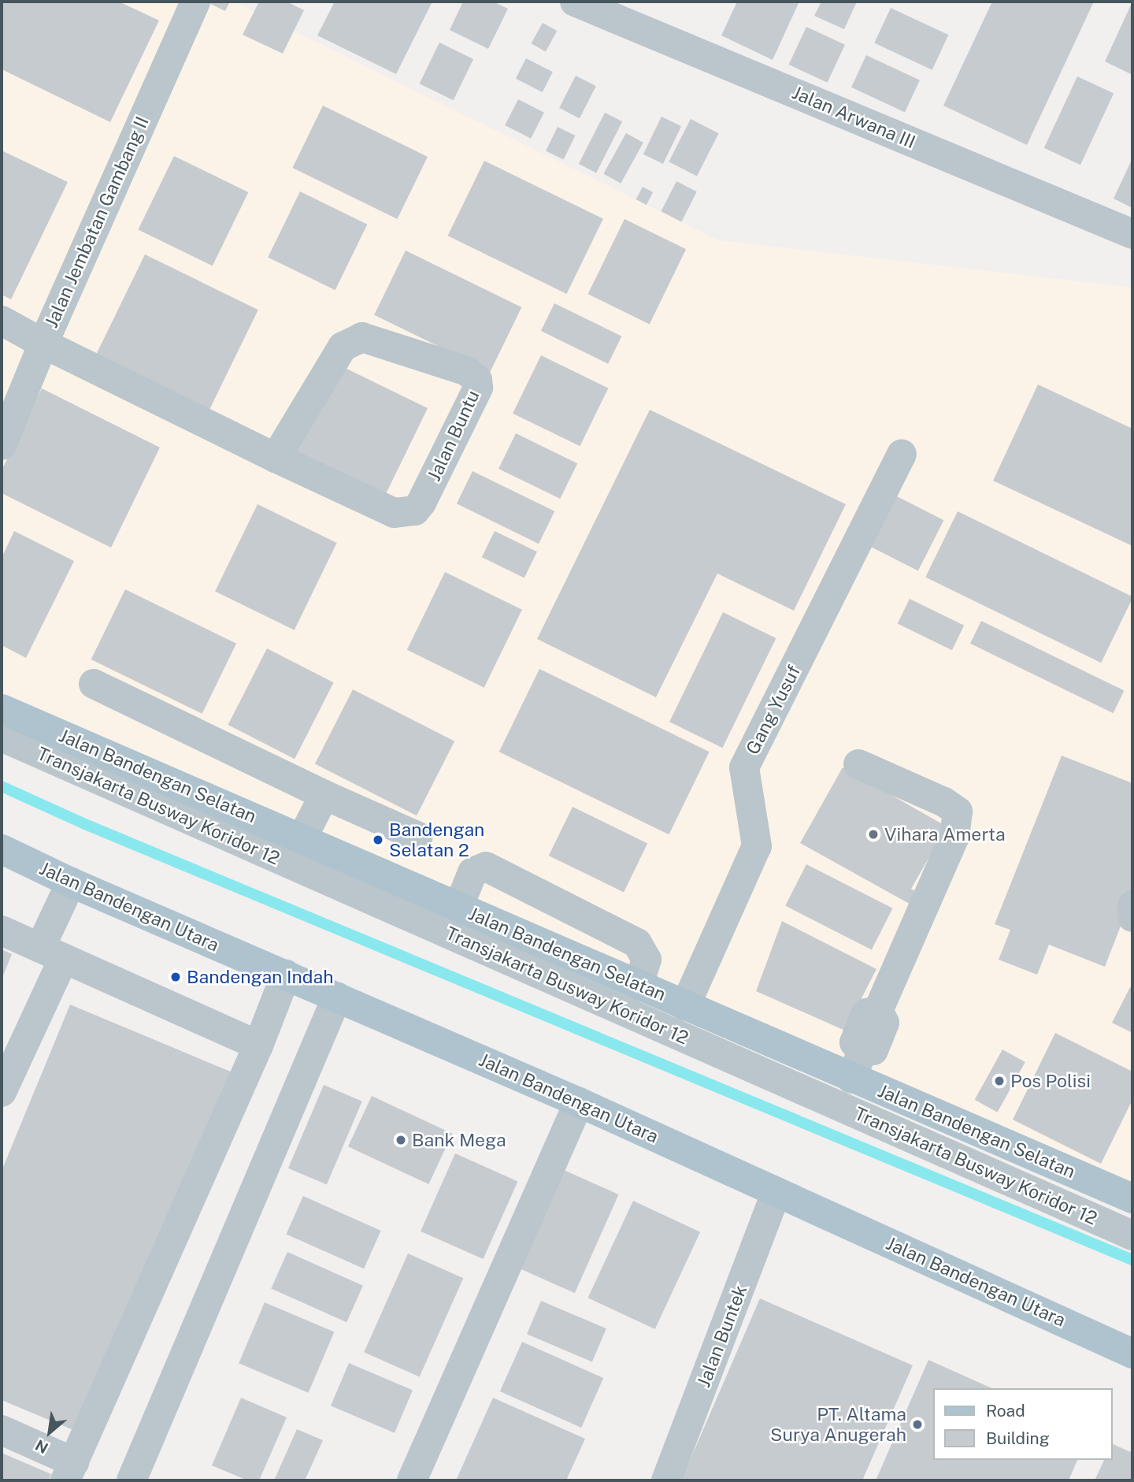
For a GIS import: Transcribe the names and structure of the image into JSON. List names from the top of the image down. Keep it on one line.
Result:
{"streets":{"main road":["Jalan Bandengan Selatan","Jalan Bandengan Utara"],"street":["Jalan Arwana III","Jalan Jembatan Gambang II","Jalan Buntu","Gang Yusuf","Transjakarta Busway Koridor 12","Jalan Buntek"]},"crossings":[["Jalan Jembatan Gambang II","Jalan Buntu"],["Gang Yusuf","Jalan Bandengan Selatan"],["Jalan Bandengan Utara","Jalan Buntek"]],"places":["Vihara Amerta","Bandengan Selatan 2","Bandengan Indah","Pos Polisi","Bank Mega","PT. Altama Surya Anugerah"],"legend":["Road","Building"],"north":"bottom left"}
